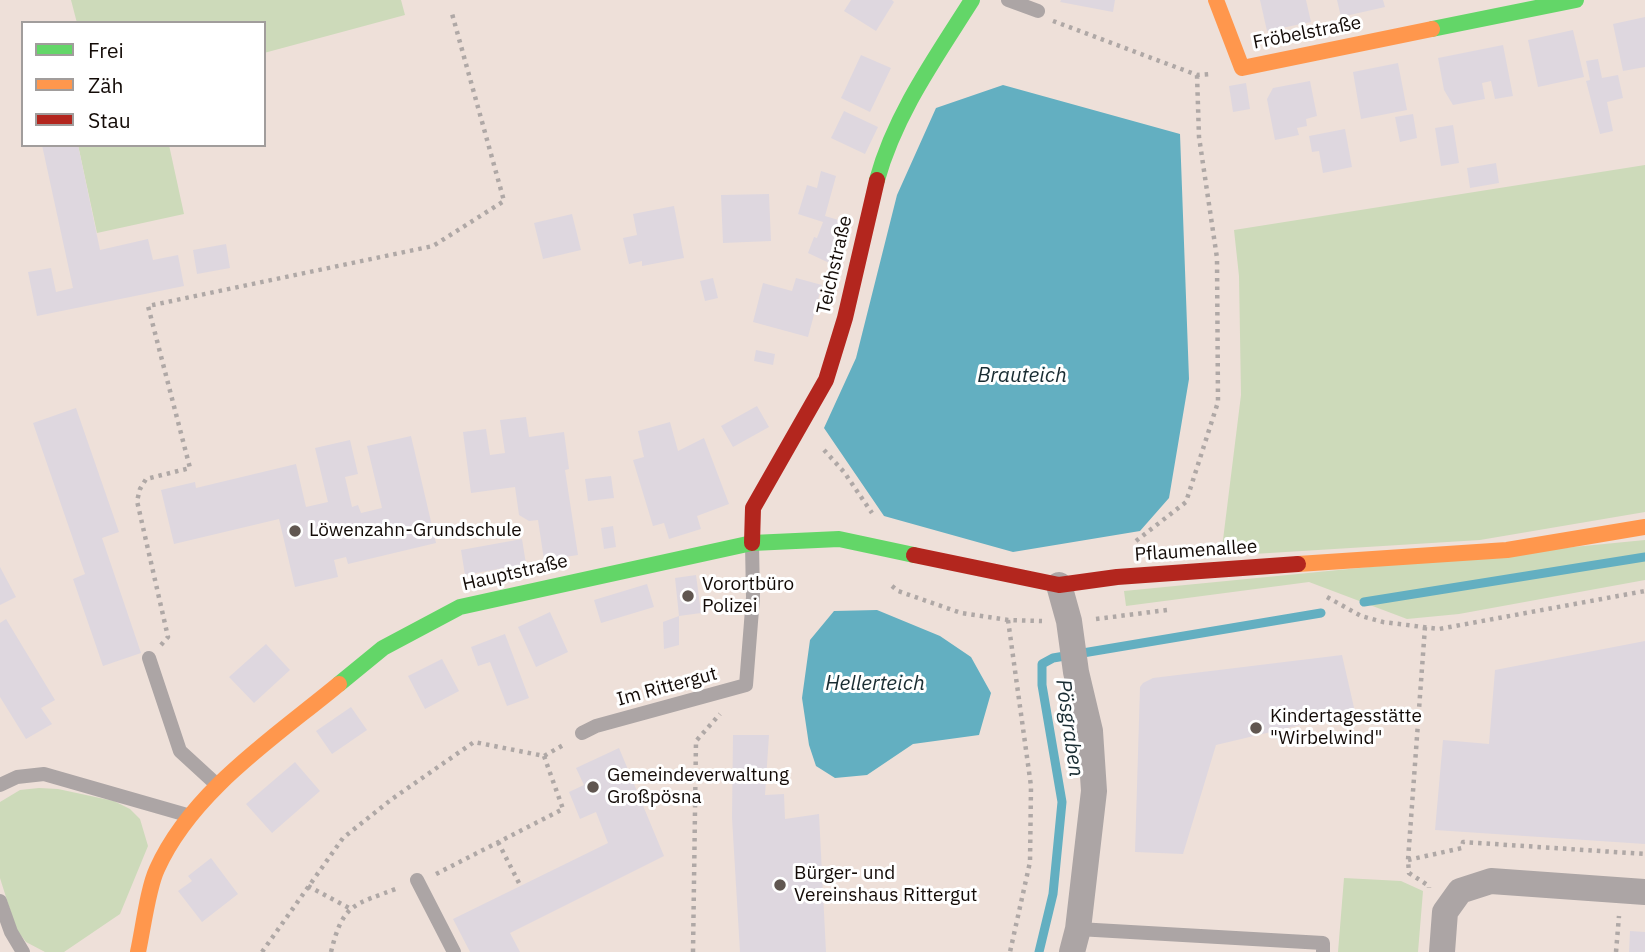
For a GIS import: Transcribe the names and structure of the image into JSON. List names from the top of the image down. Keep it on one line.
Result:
{"streets":{"street":["Fröbelstraße","Teichstraße","Pflaumenallee","Hauptstraße"],"lane":["Im Rittergut"]},"crossings":[["Teichstraße","Pflaumenallee"],["Teichstraße","Hauptstraße"],["Teichstraße","Im Rittergut"],["Pflaumenallee","Hauptstraße"],["Pflaumenallee","Im Rittergut"],["Hauptstraße","Im Rittergut"]],"water":["Brauteich","Hellerteich","Pösgraben"],"places":["Löwenzahn-Grundschule","Vorortbüro Polizei","Kindertagesstätte \"Wirbelwind\"","Gemeindeverwaltung Großpösna","Bürger- und Vereinshaus Rittergut"],"legend":["Frei","Zäh","Stau"]}
